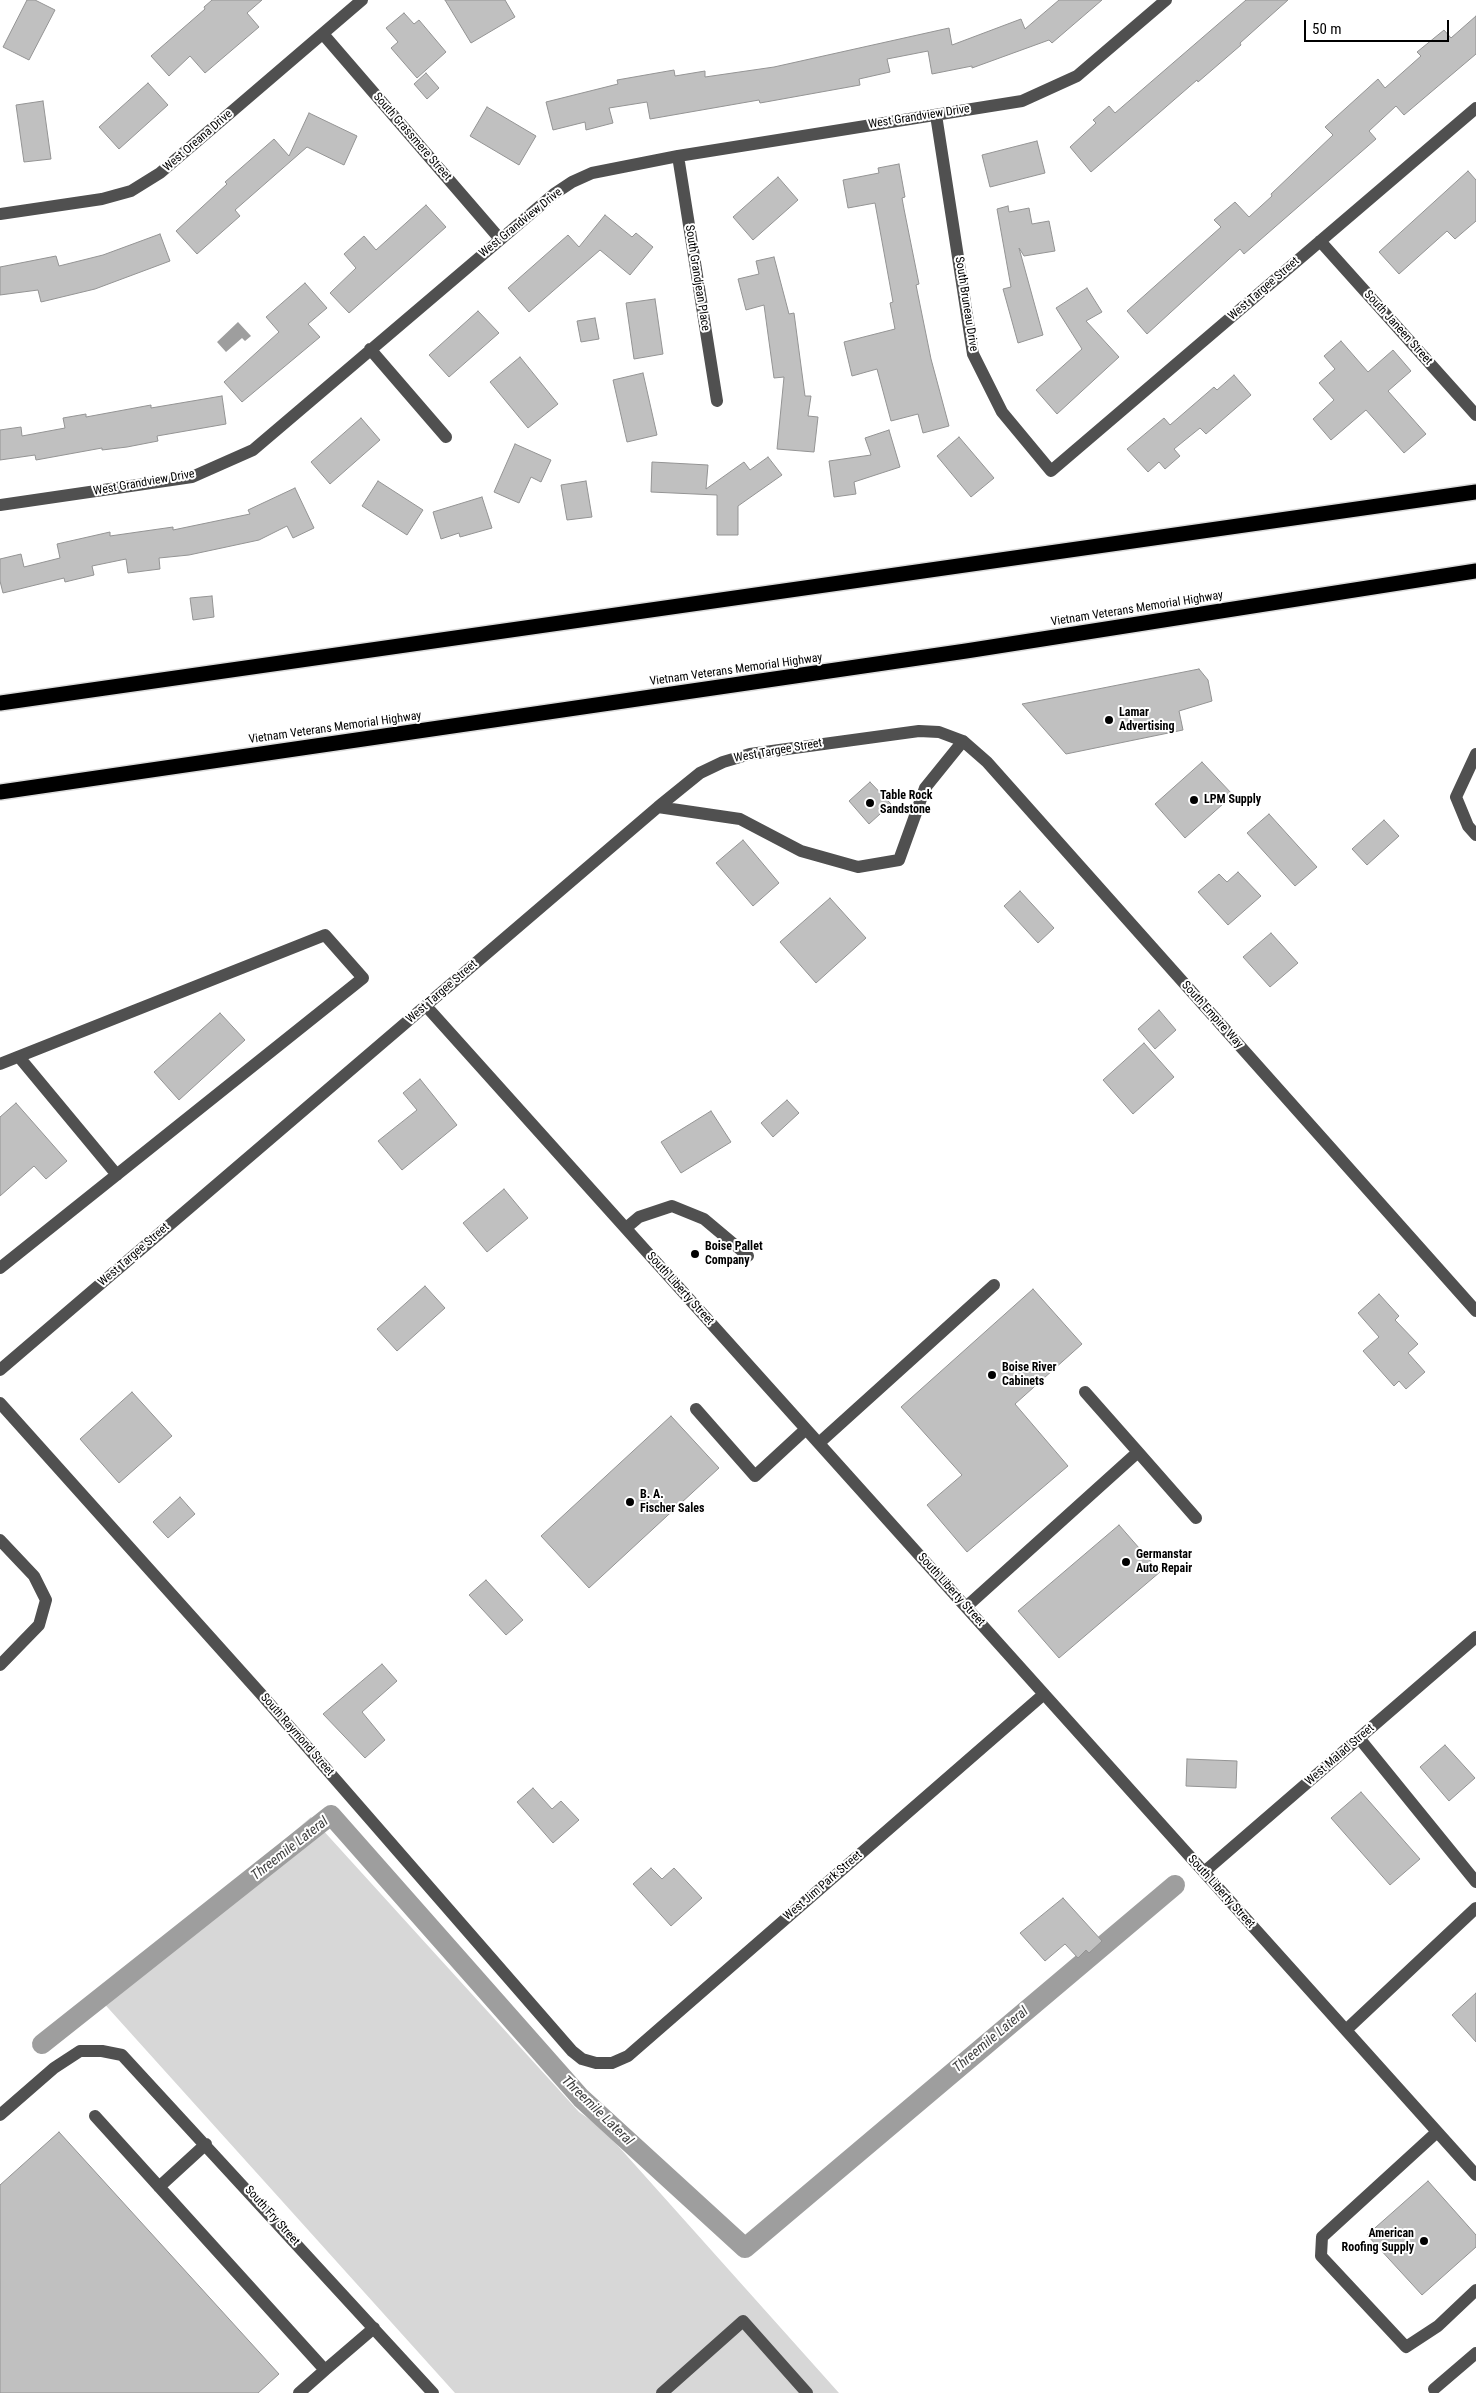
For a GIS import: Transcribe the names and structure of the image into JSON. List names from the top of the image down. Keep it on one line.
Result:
{"streets":{"highway":["Vietnam Veterans Memorial Highway"],"street":["West Grandview Drive","South Grassmere Street","West Oreana Drive","South Grandjean Place","West Targee Street","South Bruneau Drive","South Janeen Street","South Empire Way","South Liberty Street","South Raymond Street","West Malad Street","West Jim Park Street","South Fry Street"]},"crossings":[["West Grandview Drive","South Grassmere Street"],["West Grandview Drive","South Grandjean Place"],["West Grandview Drive","South Bruneau Drive"],["South Grassmere Street","West Oreana Drive"],["West Targee Street","South Bruneau Drive"],["West Targee Street","South Janeen Street"],["West Targee Street","South Empire Way"],["West Targee Street","South Liberty Street"],["South Liberty Street","West Malad Street"],["South Liberty Street","West Jim Park Street"],["South Raymond Street","West Jim Park Street"]],"water":["Threemile Lateral"],"places":["Lamar Advertising","LPM Supply","Table Rock Sandstone","Boise Pallet Company","Boise River Cabinets","B. A. Fischer Sales","Germanstar Auto Repair","American Roofing Supply"],"scale_bar":"50 m"}
